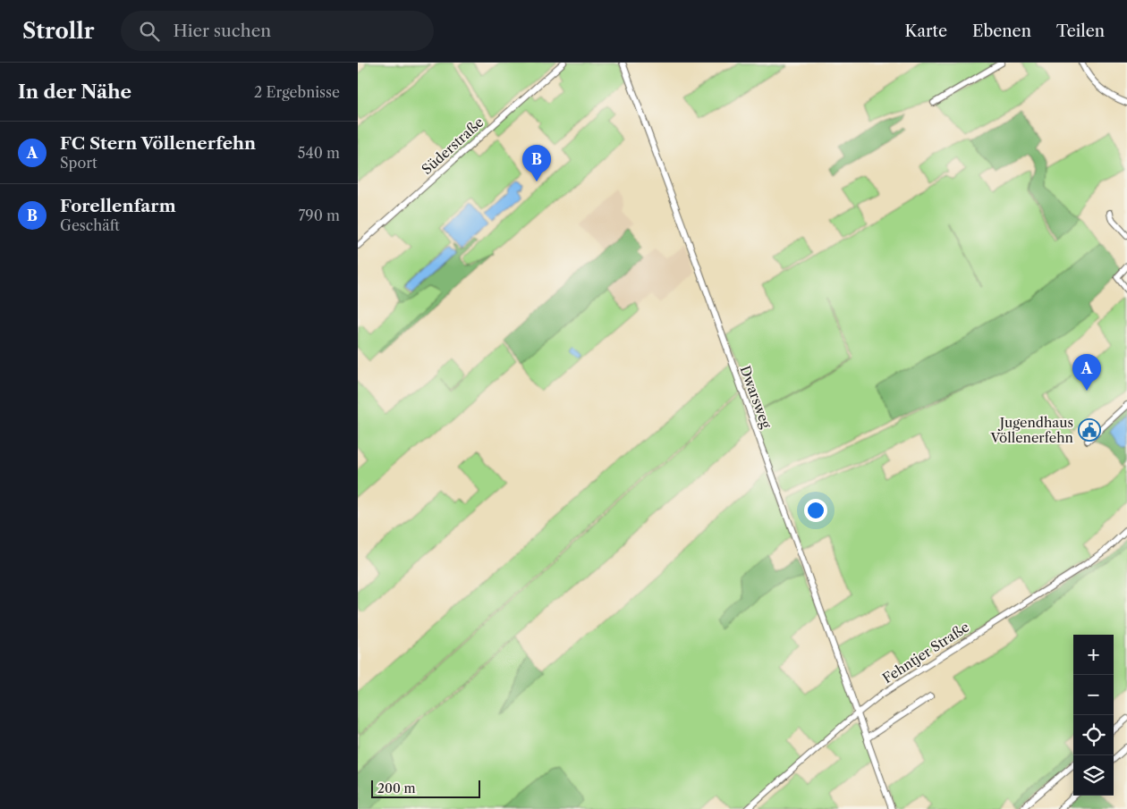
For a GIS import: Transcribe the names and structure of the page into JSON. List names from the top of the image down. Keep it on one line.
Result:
{"streets":{"street":["Süderstraße","Dwarsweg","Fehntjer Straße"]},"crossings":[["Dwarsweg","Fehntjer Straße"]],"places":{"public building":["Jugendhaus Völlenerfehn"]},"scale_bar":"200 m","page":{"header":"Strollr","search":"Hier suchen","nav":["Karte","Ebenen","Teilen"],"heading":["In der Nähe","2 Ergebnisse"],"list":[{"mark":"A","name":"FC Stern Völlenerfehn","note":"Sport","value":"540 m"},{"mark":"B","name":"Forellenfarm","note":"Geschäft","value":"790 m"}],"pins":["B","A"],"map_buttons":["+","−"],"scale":"200 m"}}
